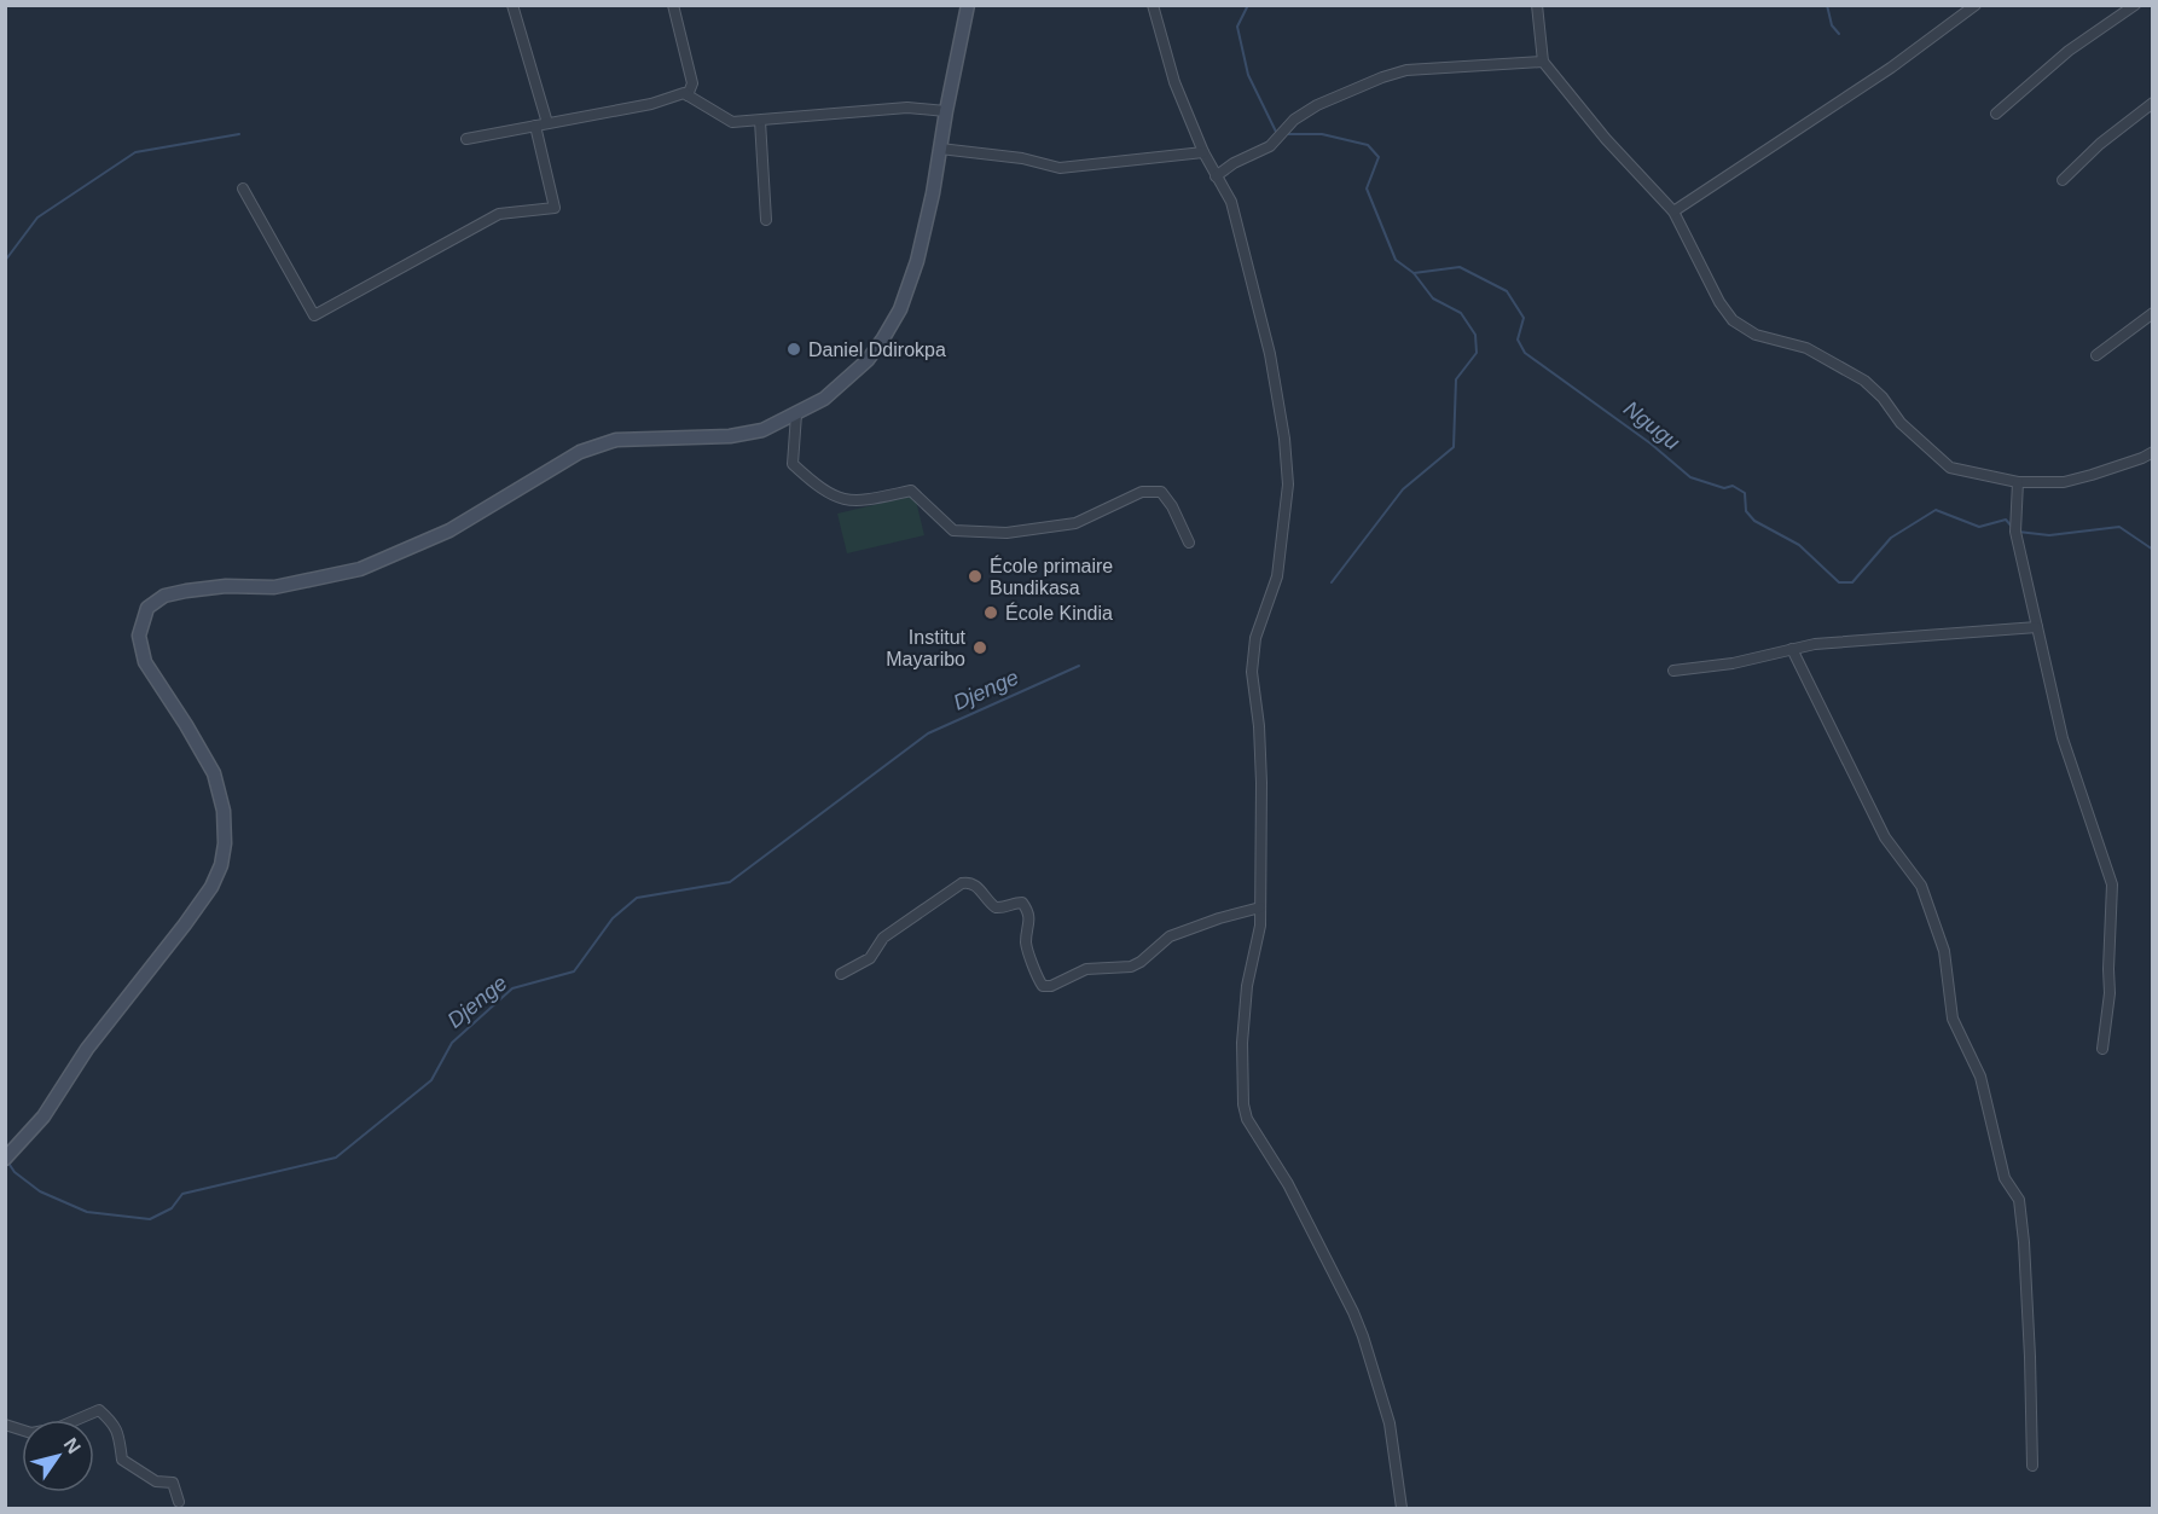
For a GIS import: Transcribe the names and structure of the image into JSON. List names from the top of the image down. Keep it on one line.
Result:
{"water":["Ngugu","Djenge"],"places":["Daniel Ddirokpa","École primaire Bundikasa","École Kindia","Institut Mayaribo"],"north":"top right"}
